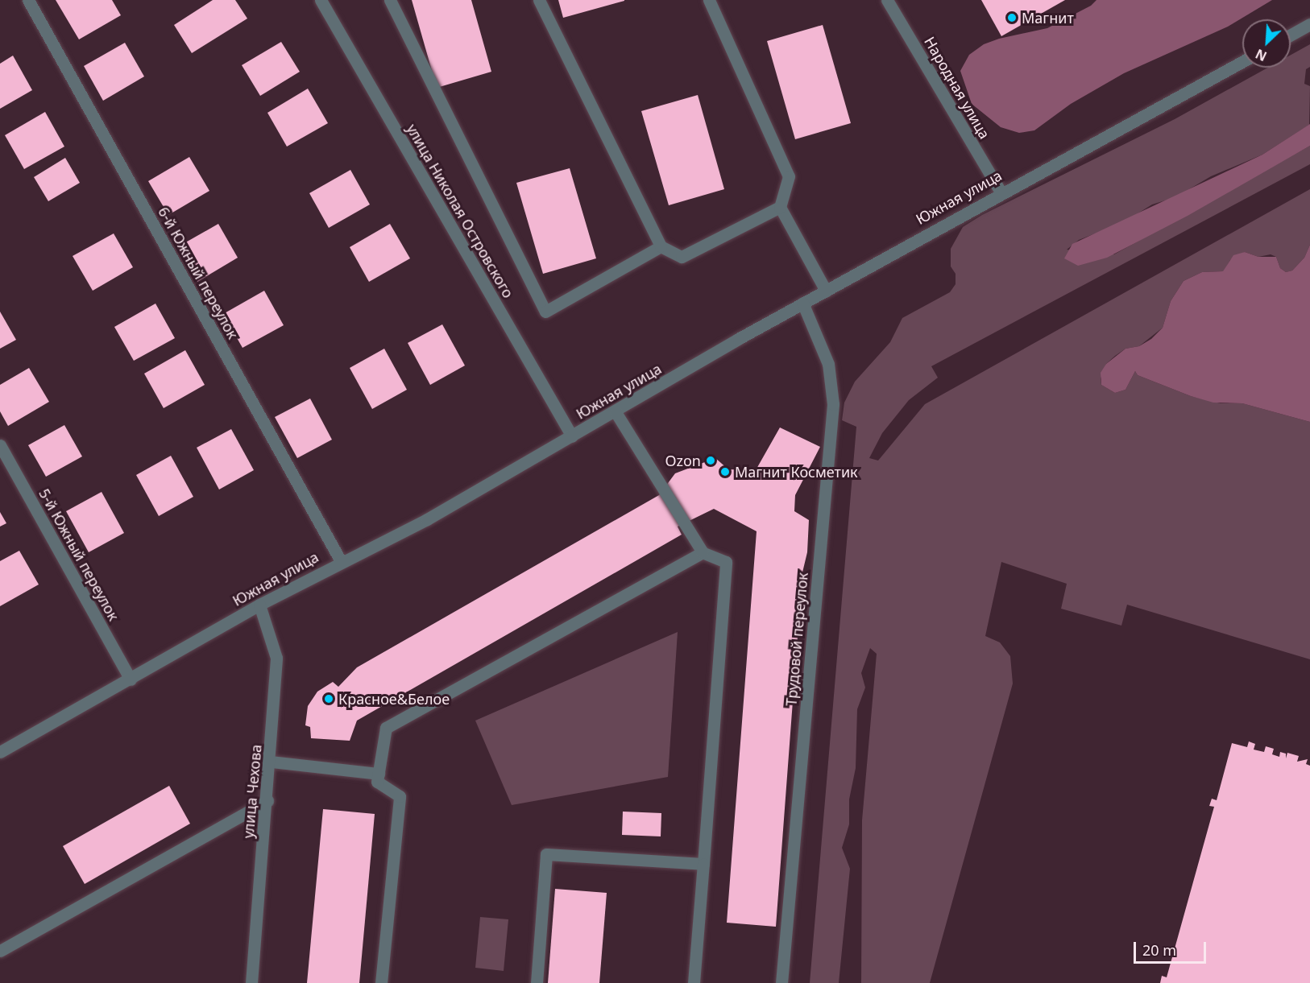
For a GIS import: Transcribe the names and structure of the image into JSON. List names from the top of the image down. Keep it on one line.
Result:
{"streets":{"street":["Народная улица","Южная улица","улица Николая Островского","6-й Южный переулок","5-й Южный переулок","Трудовой переулок","улица Чехова"]},"crossings":[["Народная улица","Южная улица"],["Южная улица","улица Николая Островского"],["Южная улица","6-й Южный переулок"],["Южная улица","5-й Южный переулок"],["Южная улица","Трудовой переулок"],["Южная улица","улица Чехова"]],"places":["Магнит","Ozon","Магнит Косметик","Красное&Белое"],"scale_bar":"20 m","north":"bottom left"}
